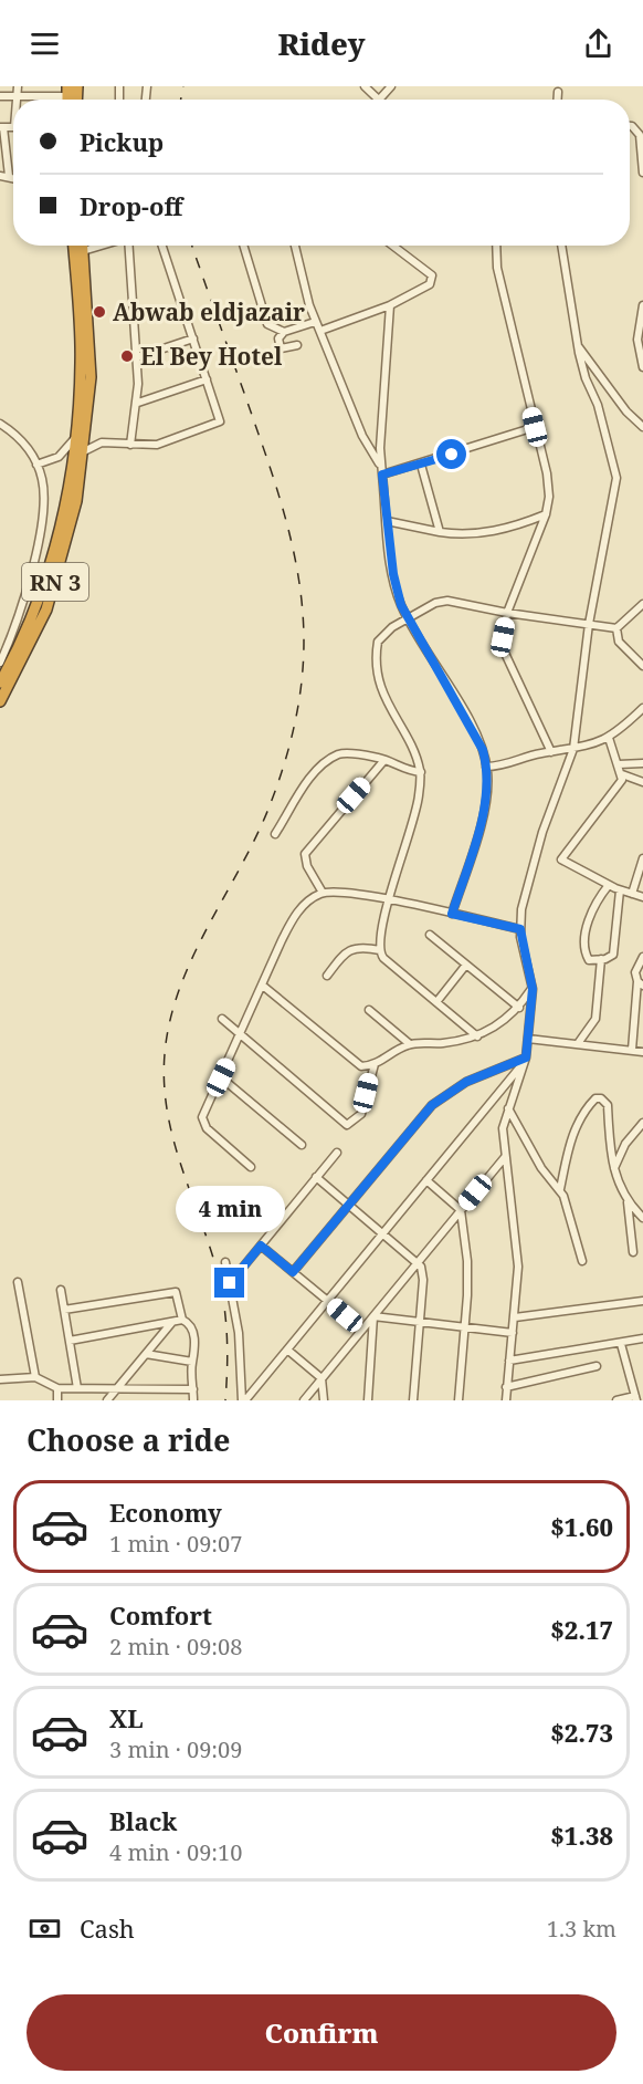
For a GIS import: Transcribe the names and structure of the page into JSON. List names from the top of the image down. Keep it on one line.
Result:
{"streets":{"highway":["RN 3"]},"places":["Abwab eldjazair","El Bey Hotel"],"page":{"header":"Ridey","banner":["Pickup","Drop-off"],"bubble":"4 min","heading":"Choose a ride","list":[{"name":"Economy","note":"1 min · 09:07","value":"$1.60"},{"name":"Comfort","note":"2 min · 09:08","value":"$2.17"},{"name":"XL","note":"3 min · 09:09","value":"$2.73"},{"name":"Black","note":"4 min · 09:10","value":"$1.38"}],"pay":["Cash","1.3 km"],"buttons":"Confirm"}}
